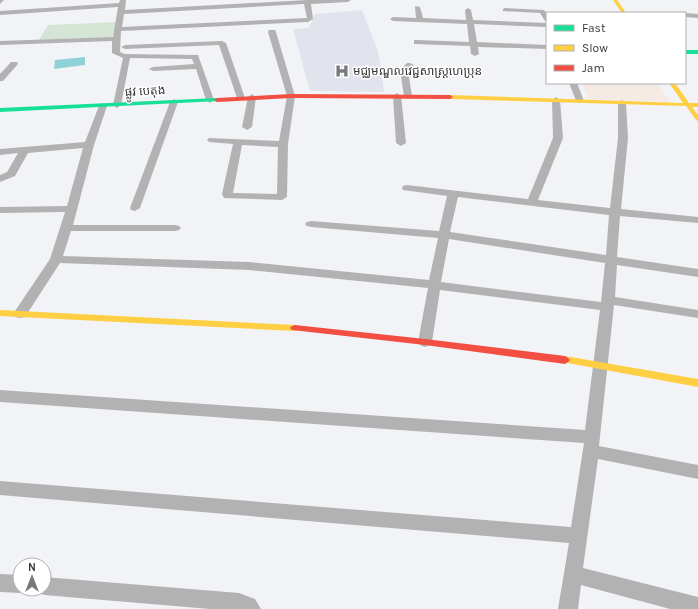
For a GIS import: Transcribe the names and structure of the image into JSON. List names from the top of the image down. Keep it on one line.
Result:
{"streets":{"street":["ផ្លូវ បេតុង"]},"places":{"hospital":["មជ្ឈមណ្ឌលវេជ្ជសាស្ត្រហេប្រុន"]},"legend":["Fast","Slow","Jam"],"north":"top"}
